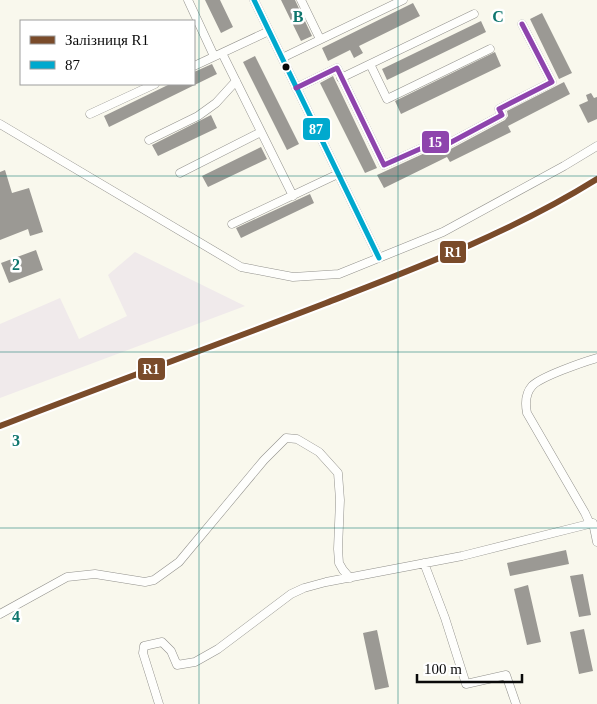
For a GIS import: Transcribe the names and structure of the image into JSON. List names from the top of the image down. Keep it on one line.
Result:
{"lines":["transit line 87","transit line 15","rail line R1"],"legend":["Залізниця R1","87"],"scale_bar":"100 m","grid":{"columns":["B","C"],"rows":["2","3","4"]}}
